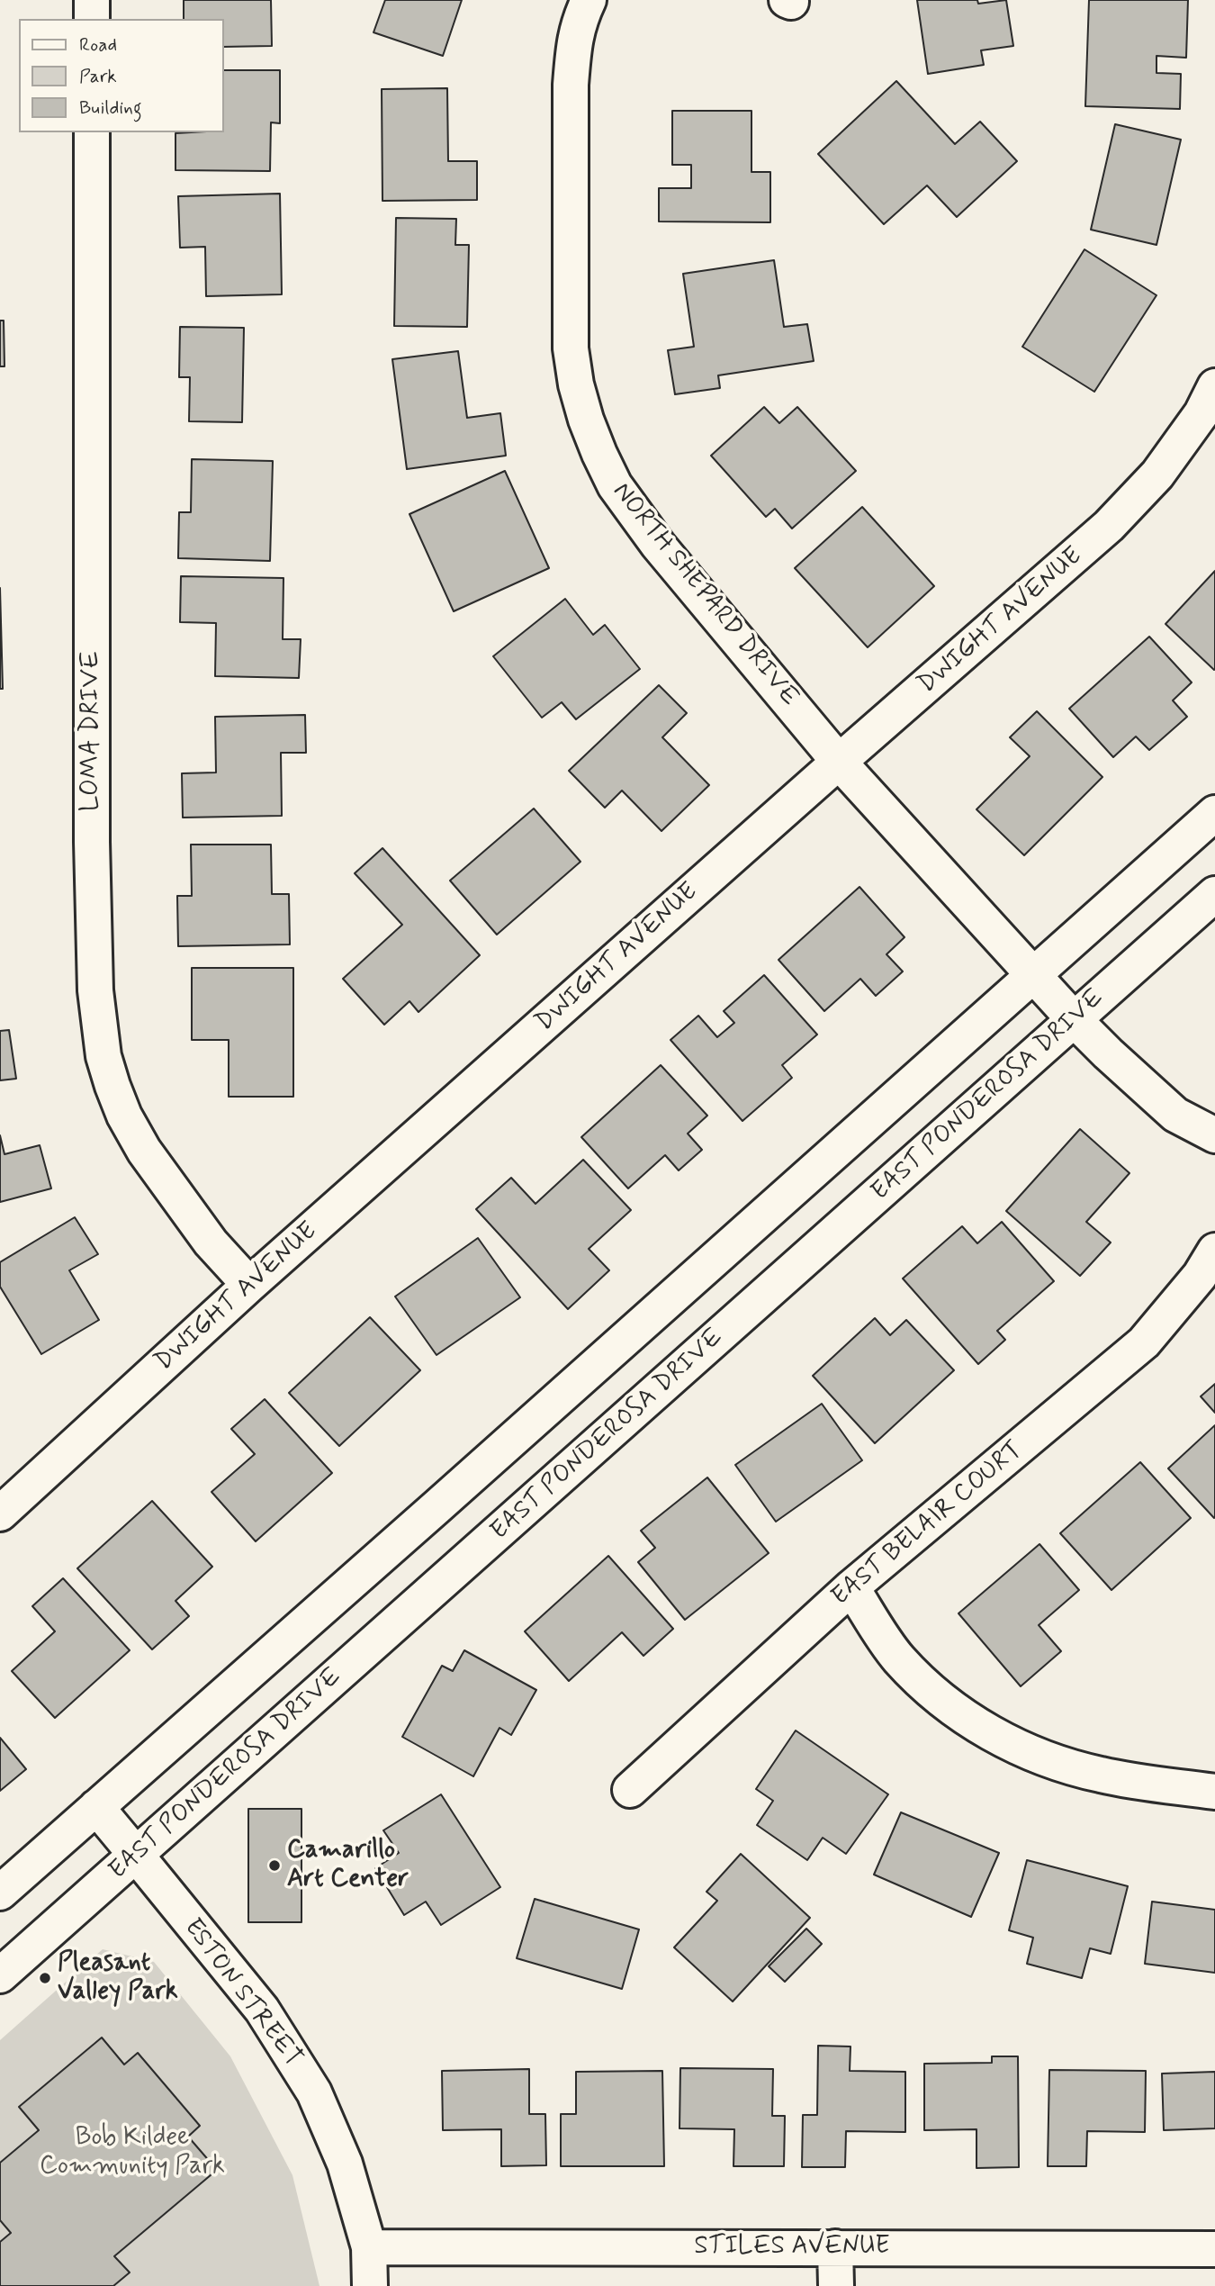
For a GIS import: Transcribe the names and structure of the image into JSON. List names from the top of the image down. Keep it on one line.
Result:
{"streets":{"street":["NORTH SHEPARD DRIVE","DWIGHT AVENUE","LOMA DRIVE","EAST PONDEROSA DRIVE","EAST BELAIR COURT","ESTON STREET","STILES AVENUE"]},"crossings":[["NORTH SHEPARD DRIVE","DWIGHT AVENUE"],["NORTH SHEPARD DRIVE","EAST PONDEROSA DRIVE"],["DWIGHT AVENUE","LOMA DRIVE"],["EAST PONDEROSA DRIVE","ESTON STREET"],["ESTON STREET","STILES AVENUE"]],"parks":["Bob Kildee Community Park"],"places":["Camarillo Art Center","Pleasant Valley Park"],"legend":["Road","Park","Building"]}
